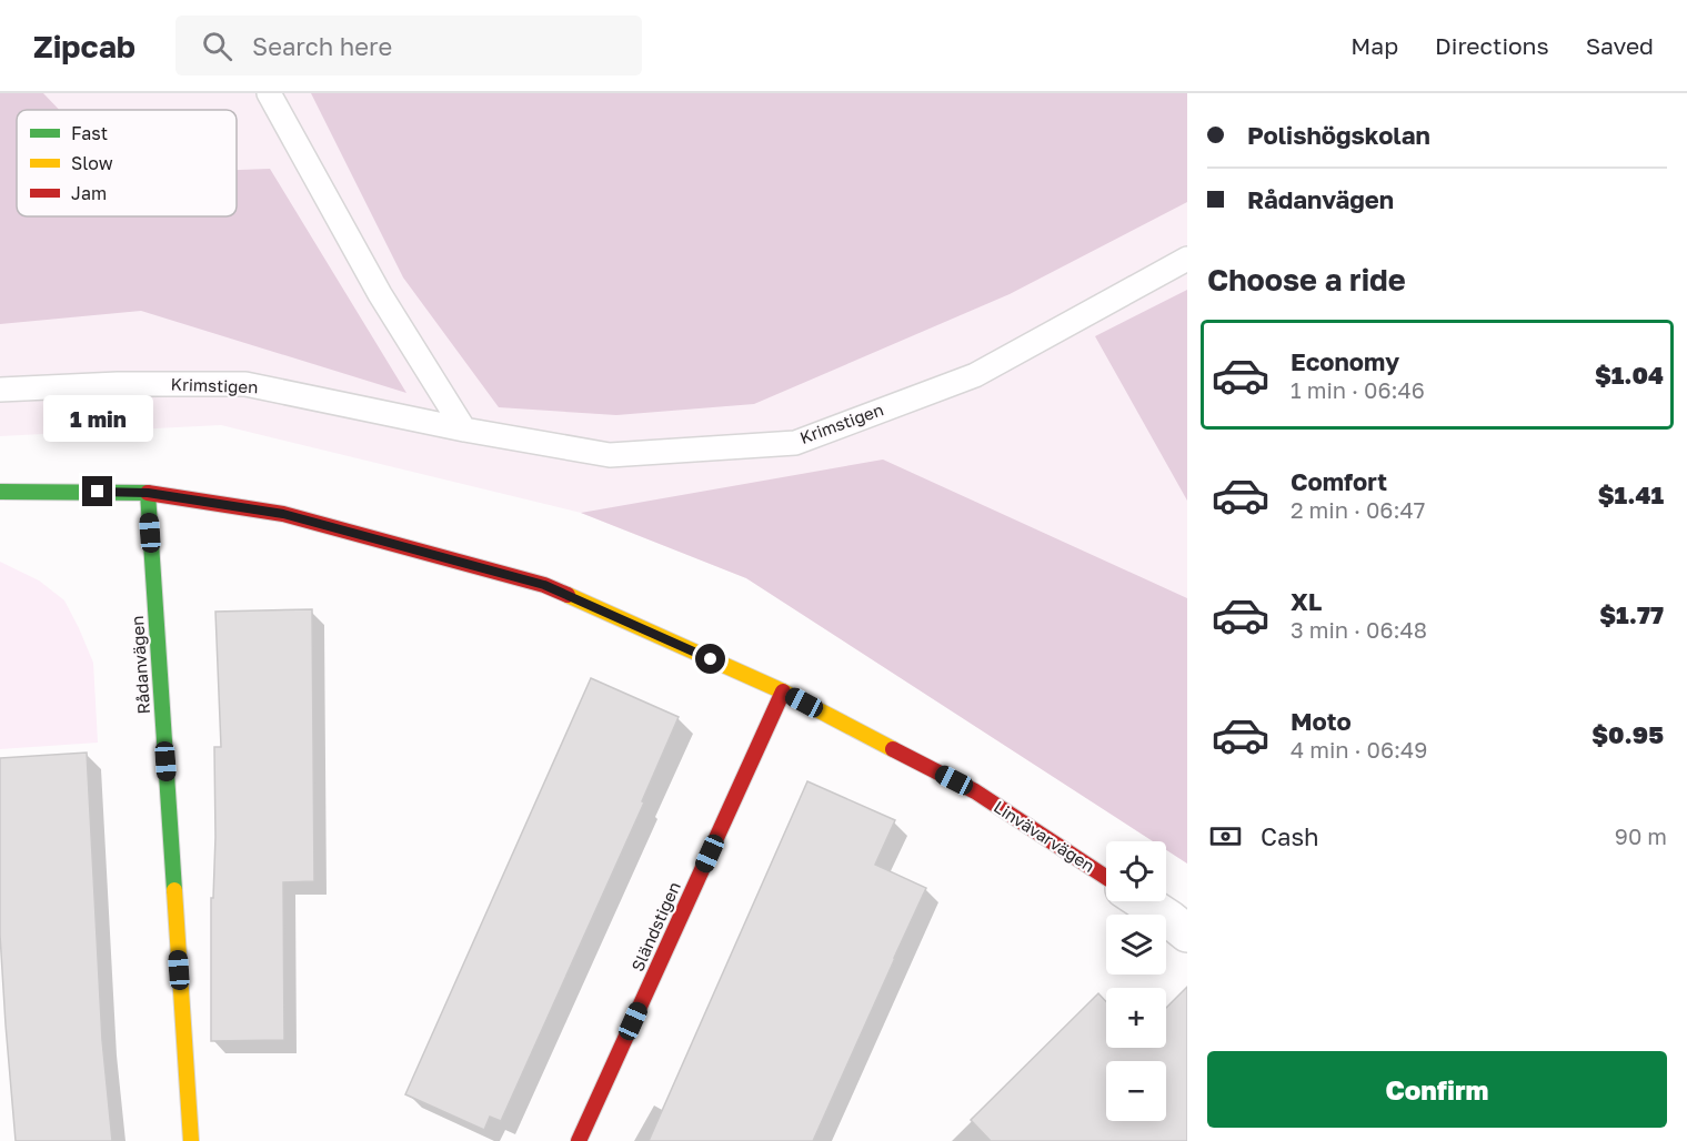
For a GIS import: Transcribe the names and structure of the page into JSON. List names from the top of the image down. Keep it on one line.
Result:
{"streets":{"street":["Rådanvägen","Linvävarvägen","Sländstigen"],"lane":["Krimstigen"]},"crossings":[["Rådanvägen","Linvävarvägen"],["Linvävarvägen","Sländstigen"]],"legend":["Fast","Slow","Jam"],"page":{"header":"Zipcab","search":"Search here","nav":["Map","Directions","Saved"],"banner":["Polishögskolan","Rådanvägen"],"heading":"Choose a ride","list":[{"name":"Economy","note":"1 min · 06:46","value":"$1.04"},{"name":"Comfort","note":"2 min · 06:47","value":"$1.41"},{"name":"XL","note":"3 min · 06:48","value":"$1.77"},{"name":"Moto","note":"4 min · 06:49","value":"$0.95"}],"bubble":"1 min","pay":["Cash","90 m"],"map_buttons":["+","−"],"buttons":"Confirm"}}
